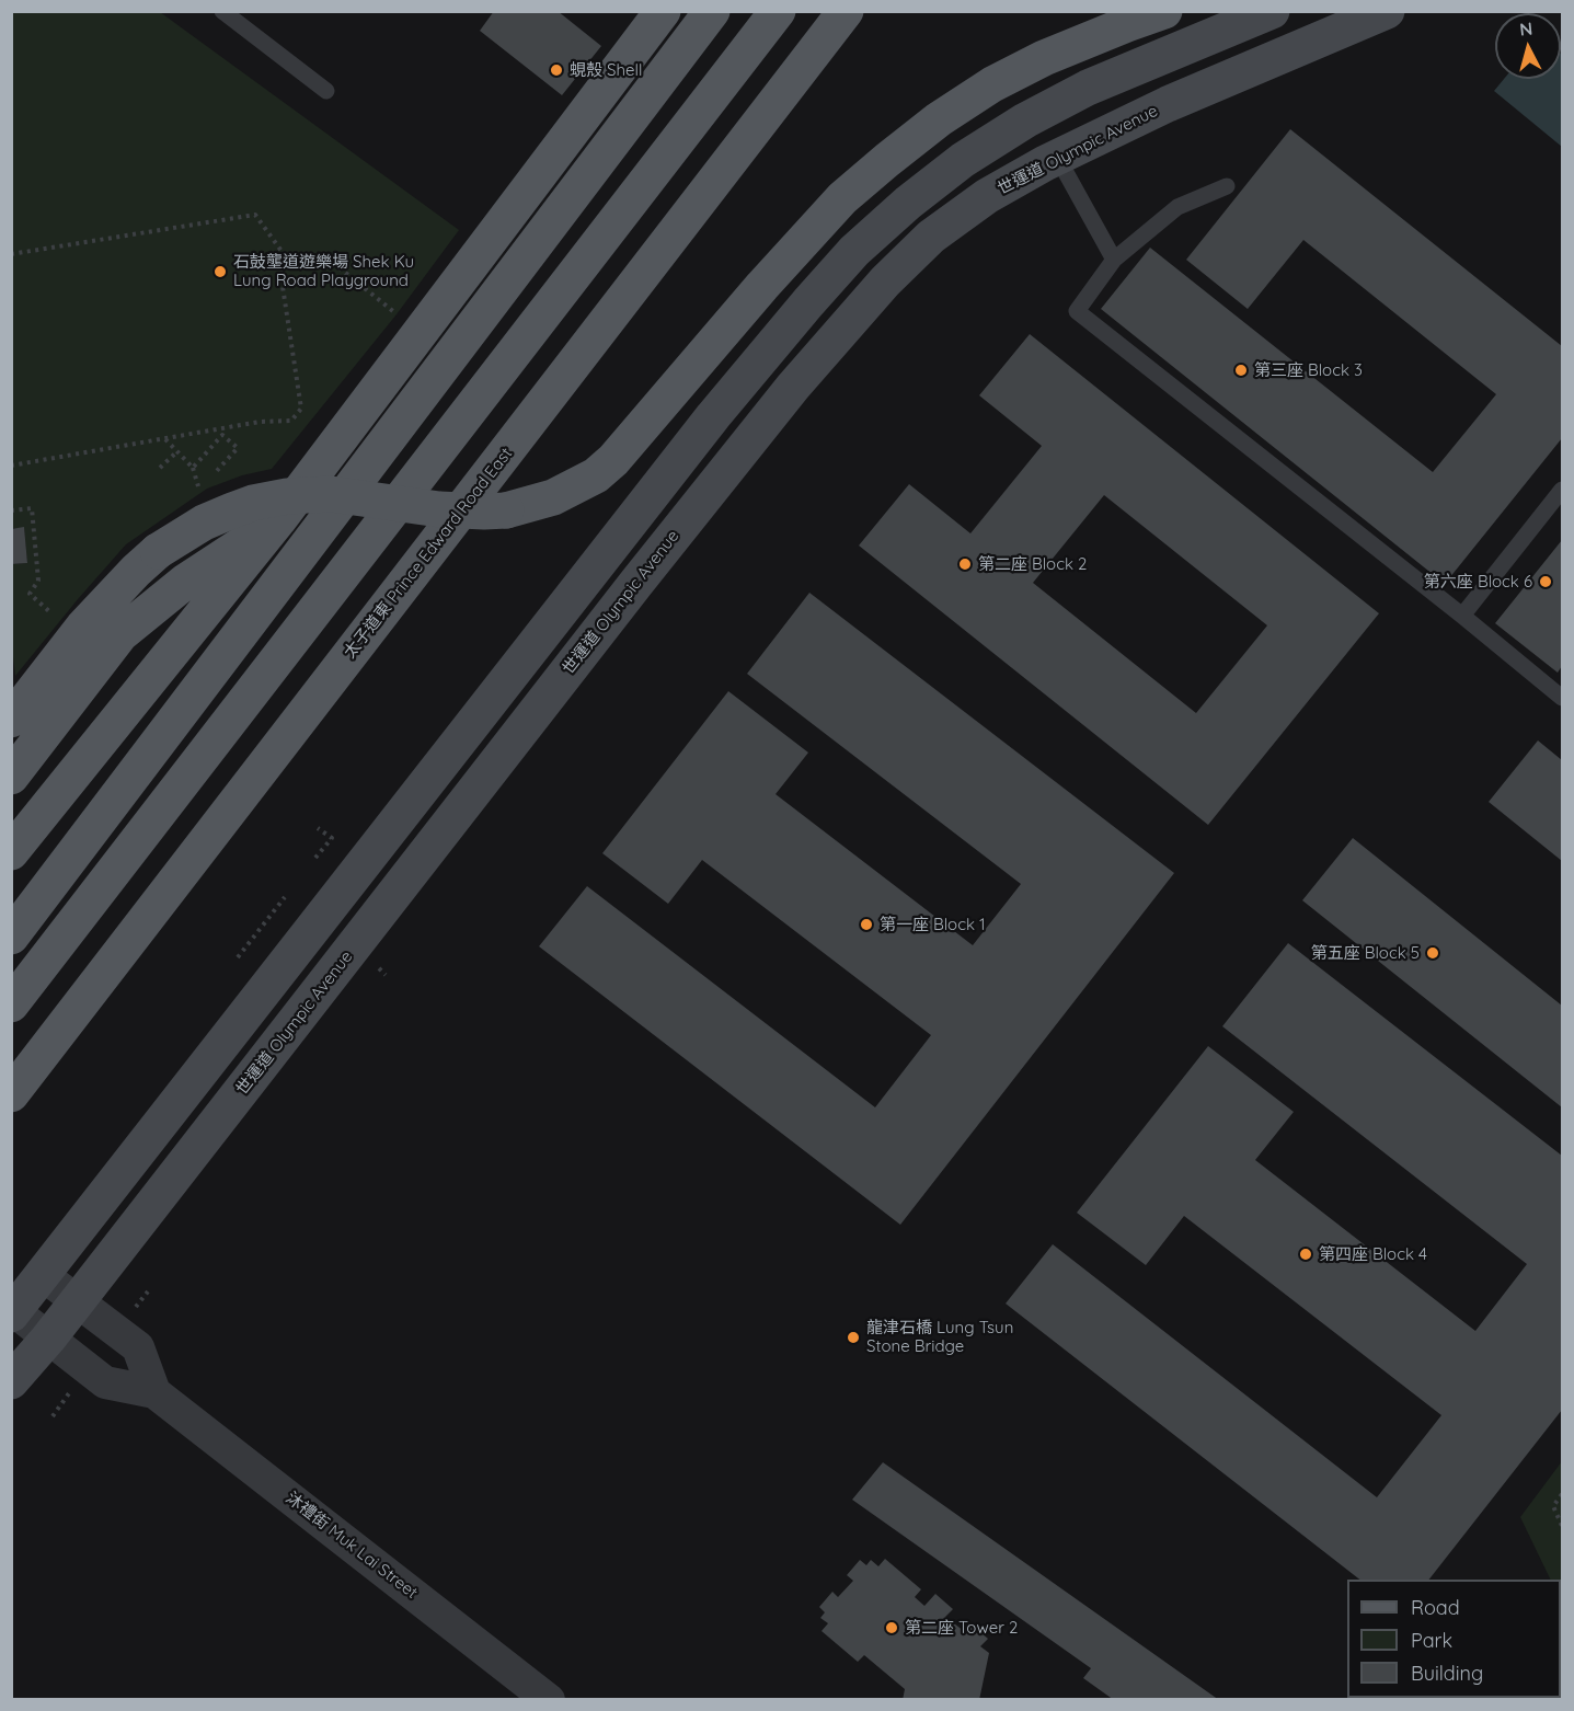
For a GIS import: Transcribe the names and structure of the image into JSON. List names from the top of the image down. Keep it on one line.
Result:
{"streets":{"main road":["世運道 Olympic Avenue","太子道東 Prince Edward Road East"],"street":["沐禮街 Muk Lai Street"]},"crossings":[["世運道 Olympic Avenue","沐禮街 Muk Lai Street"]],"places":["蜆殼 Shell","石鼓壟道遊樂場 Shek Ku Lung Road Playground","第三座 Block 3","第二座 Block 2","第六座 Block 6","第一座 Block 1","第五座 Block 5","第四座 Block 4","龍津石橋 Lung Tsun Stone Bridge","第二座 Tower 2"],"legend":["Road","Park","Building"],"north":"top"}
